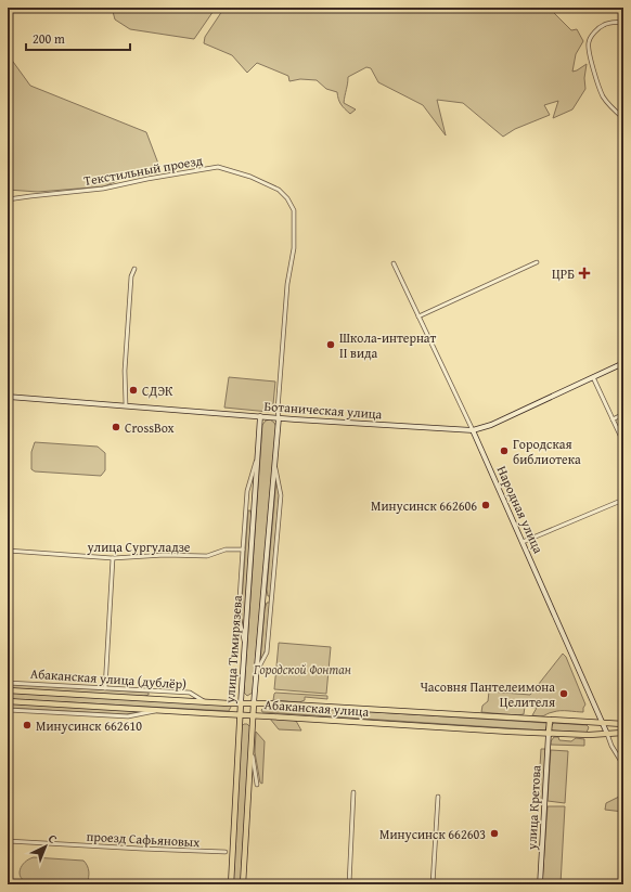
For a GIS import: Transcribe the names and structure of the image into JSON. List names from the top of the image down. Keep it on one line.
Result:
{"streets":{"main road":["улица Тимирязева","Абаканская улица"],"street":["Текстильный проезд","Ботаническая улица","Народная улица","улица Сургуладзе","Абаканская улица (дублёр)","улица Кретова","проезд Сафьяновых"]},"crossings":[["Текстильный проезд","Ботаническая улица"],["Текстильный проезд","улица Тимирязева"],["Ботаническая улица","Народная улица"],["Ботаническая улица","улица Тимирязева"],["Народная улица","Абаканская улица"],["улица Тимирязева","Абаканская улица"],["Абаканская улица (дублёр)","Абаканская улица"],["Абаканская улица","улица Кретова"]],"parks":["Городской Фонтан"],"places":{"health":["ЦРБ"],"other":["Школа-интернат II вида","СДЭК","CrossBox","Городская библиотека","Минусинск 662606","Часовня Пантелеимона Целителя","Минусинск 662610","Минусинск 662603"]},"scale_bar":"200 m","north":"top right"}
